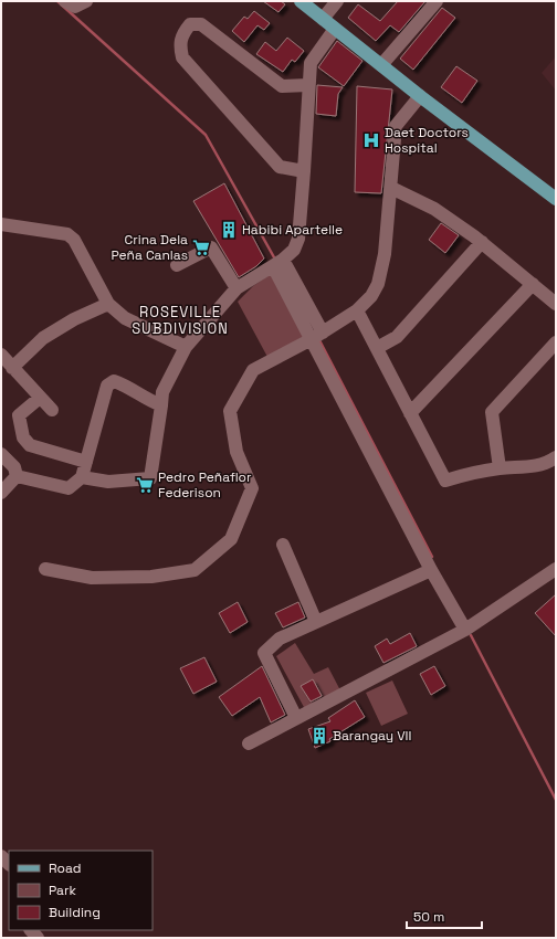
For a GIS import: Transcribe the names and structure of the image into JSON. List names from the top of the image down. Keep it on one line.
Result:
{"districts":["ROSEVILLE SUBDIVISION"],"places":{"hospital":["Daet Doctors Hospital"],"building":["Habibi Apartelle","Barangay VII"],"supermarket":["Crina Dela Peña Canlas","Pedro Peñaflor Federison"]},"legend":["Road","Park","Building"],"scale_bar":"50 m"}
